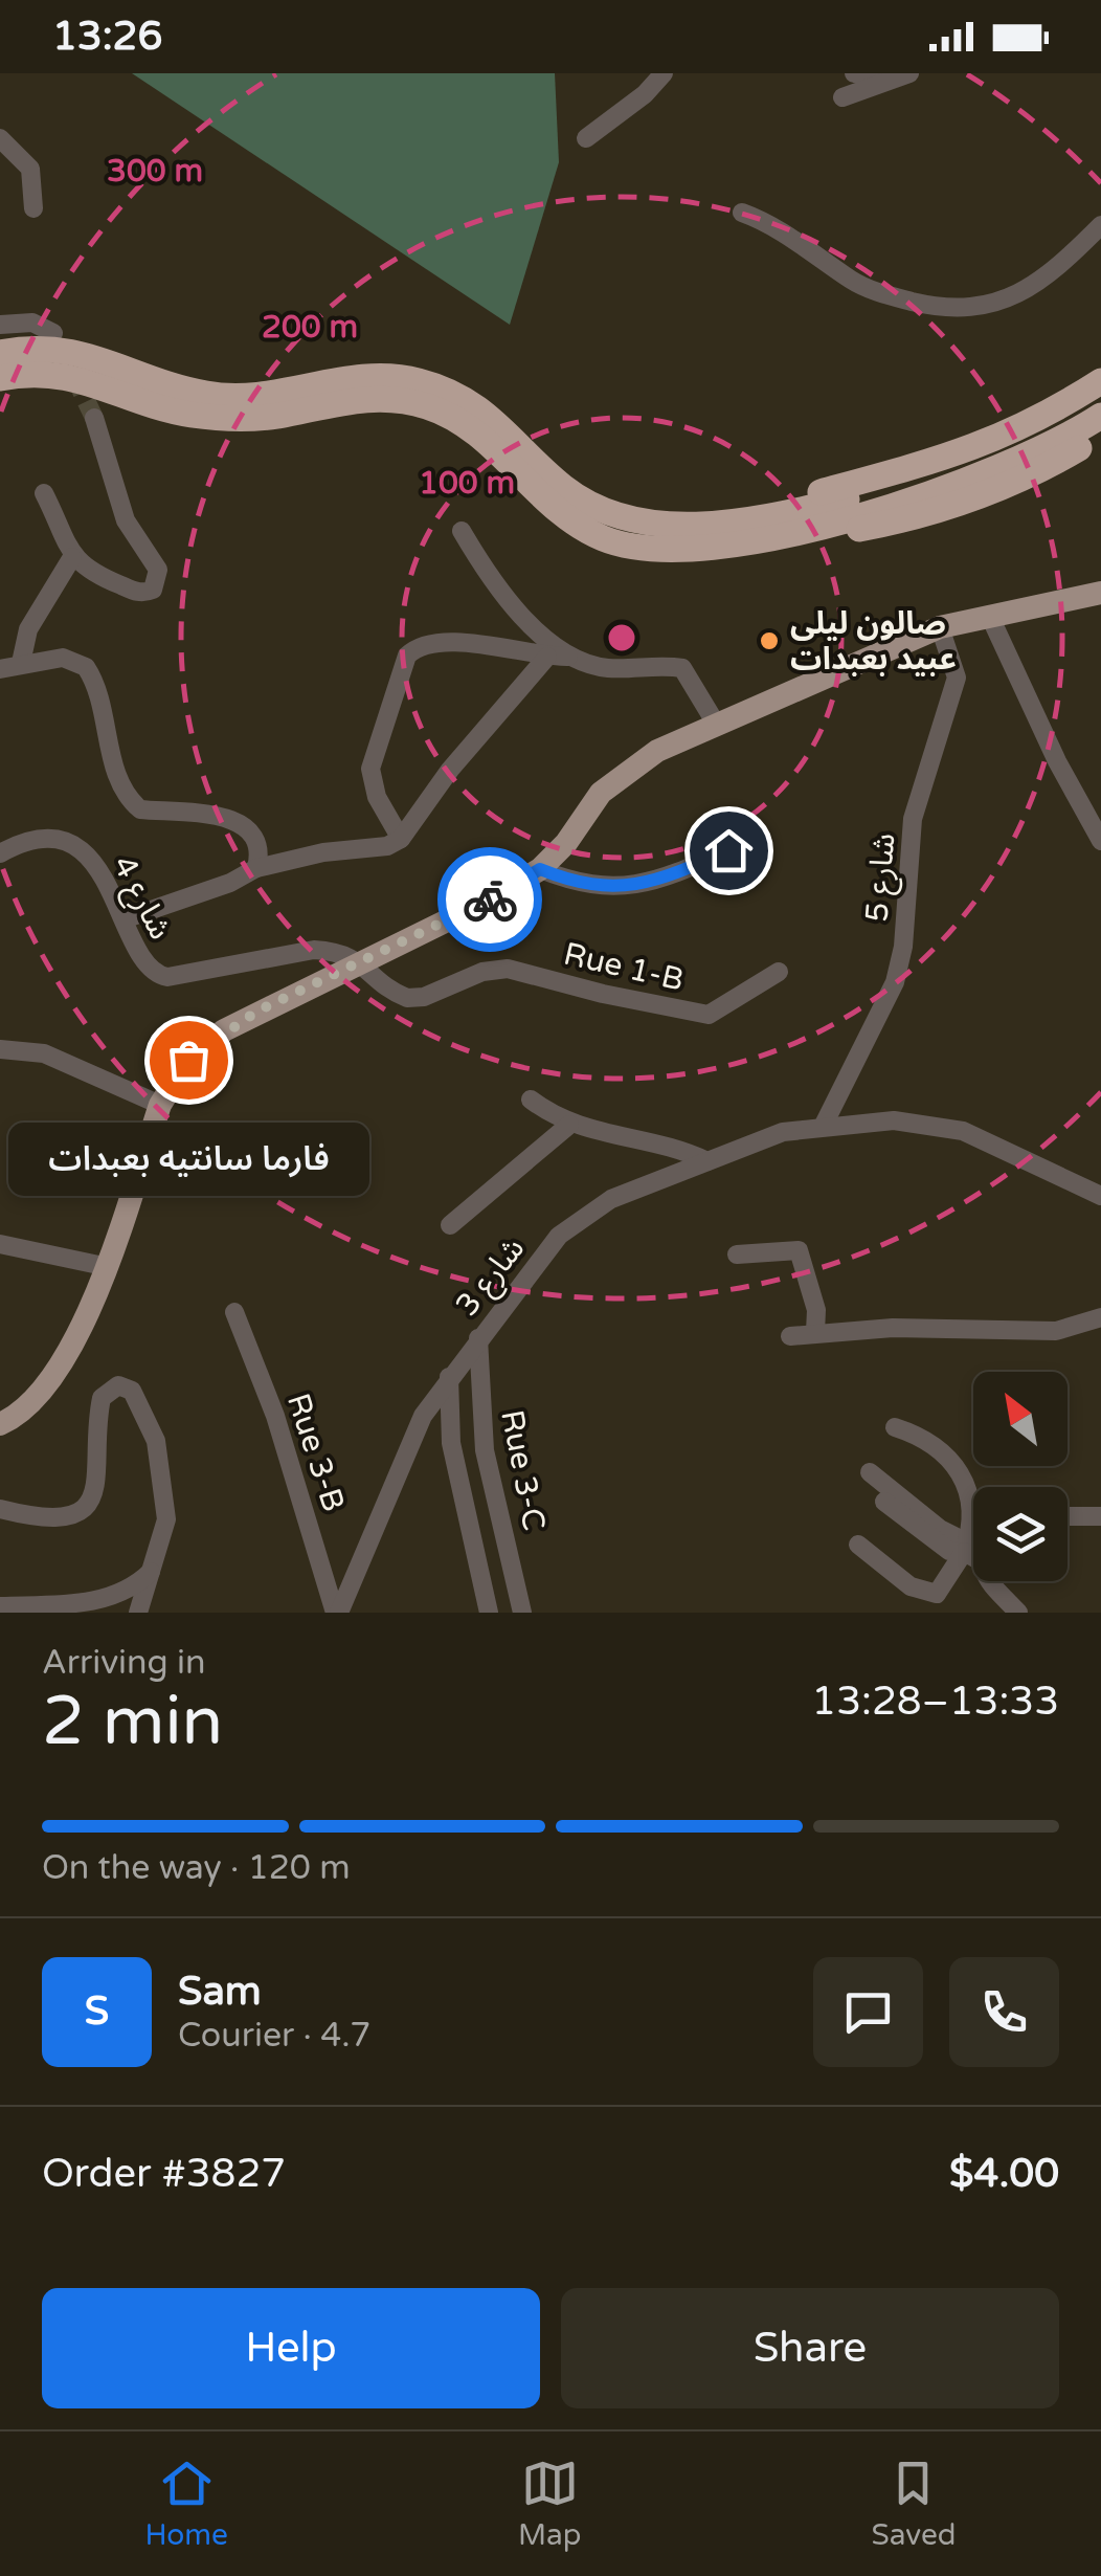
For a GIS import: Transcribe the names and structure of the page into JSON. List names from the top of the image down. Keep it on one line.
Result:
{"streets":{"street":["شارع 5","شارع 4","Rue 1-B","شارع 3","Rue 3-B","Rue 3-C"]},"crossings":[["شارع 5","شارع 3"],["شارع 4","Rue 1-B"],["شارع 3","Rue 3-B"],["شارع 3","Rue 3-C"]],"places":["صالون ليلى عبيد بعبدات","فارما سانتيه بعبدات"],"north":"top left","page":{"status":"13:26","bubble":"فارما سانتيه بعبدات","heading":["2 min","Arriving in","13:28–13:33"],"panel":["Sam","Courier · 4.7","Order #3827","$4.00"],"bar":"On the way · 120 m","round":"S","buttons":["Help","Share"],"tabs":["Home","Map","Saved"]},"rings":["300 m","200 m","100 m"]}
